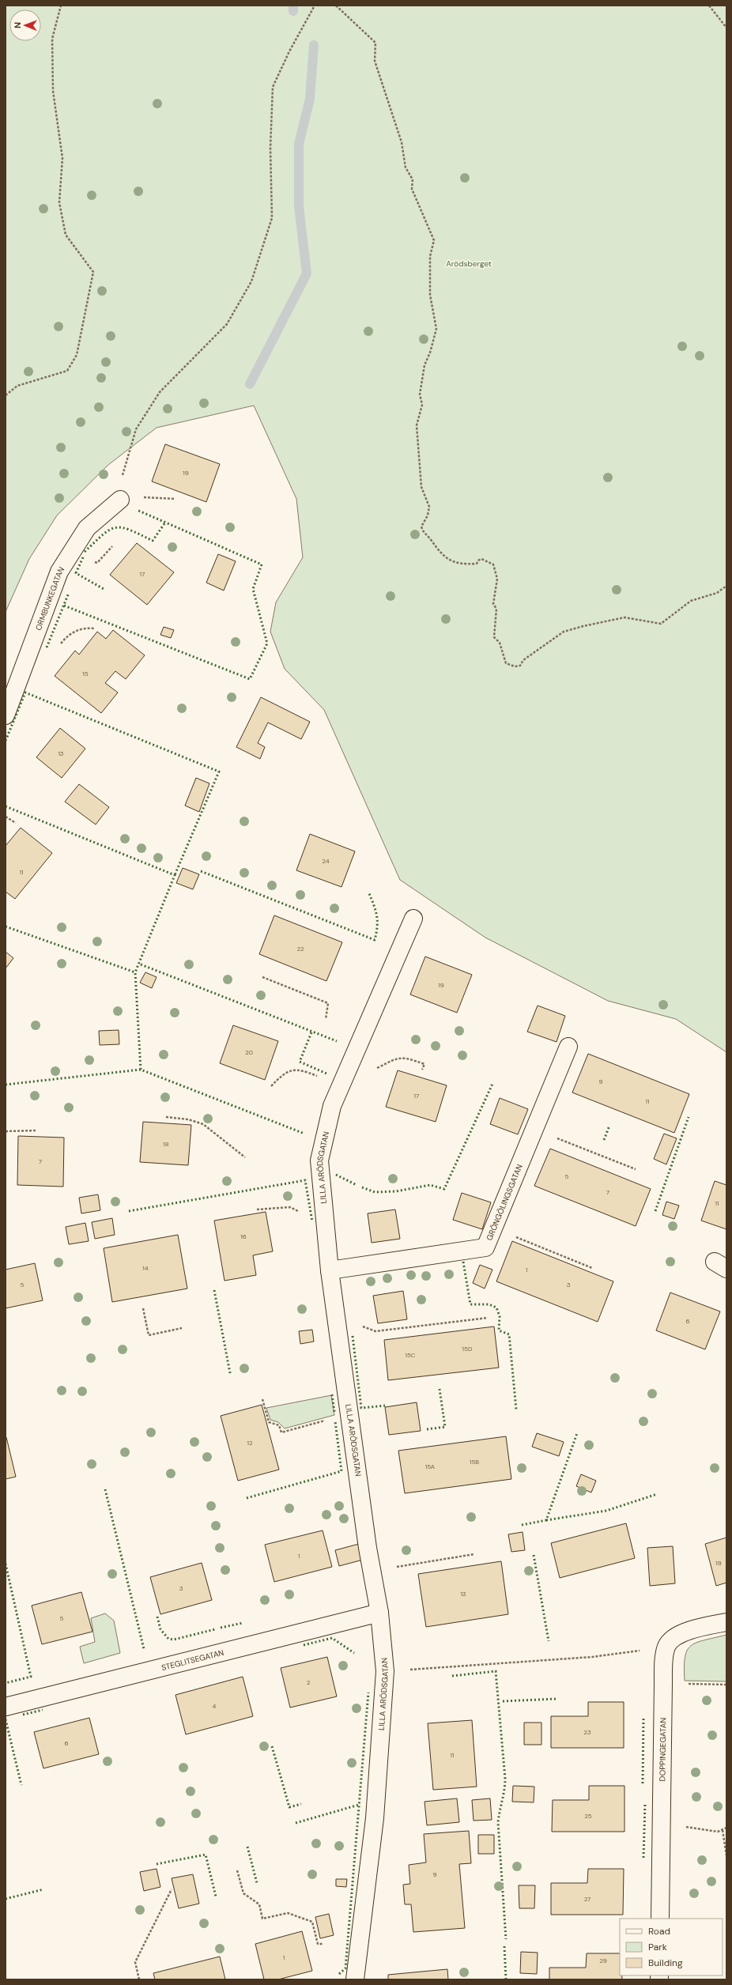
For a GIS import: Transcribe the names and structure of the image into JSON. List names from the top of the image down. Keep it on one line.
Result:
{"streets":{"street":["ORMBUNKEGATAN","LILLA ARÖDSGATAN","GRÖNGÖLINGSGATAN","STEGLITSEGATAN","DOPPINGEGATAN"]},"crossings":[["LILLA ARÖDSGATAN","GRÖNGÖLINGSGATAN"],["LILLA ARÖDSGATAN","STEGLITSEGATAN"]],"parks":["Arödsberget"],"house_numbers":["19","17","15","13","24","11","22","19","20","9","17","11","18","7","5","7","11","16","14","1","5","3","6","15D","15C","12","15B","15A","1","19","3","13","5","2","4","23","6","11","25","9","27","1","29"],"legend":["Road","Park","Building"],"north":"left"}
